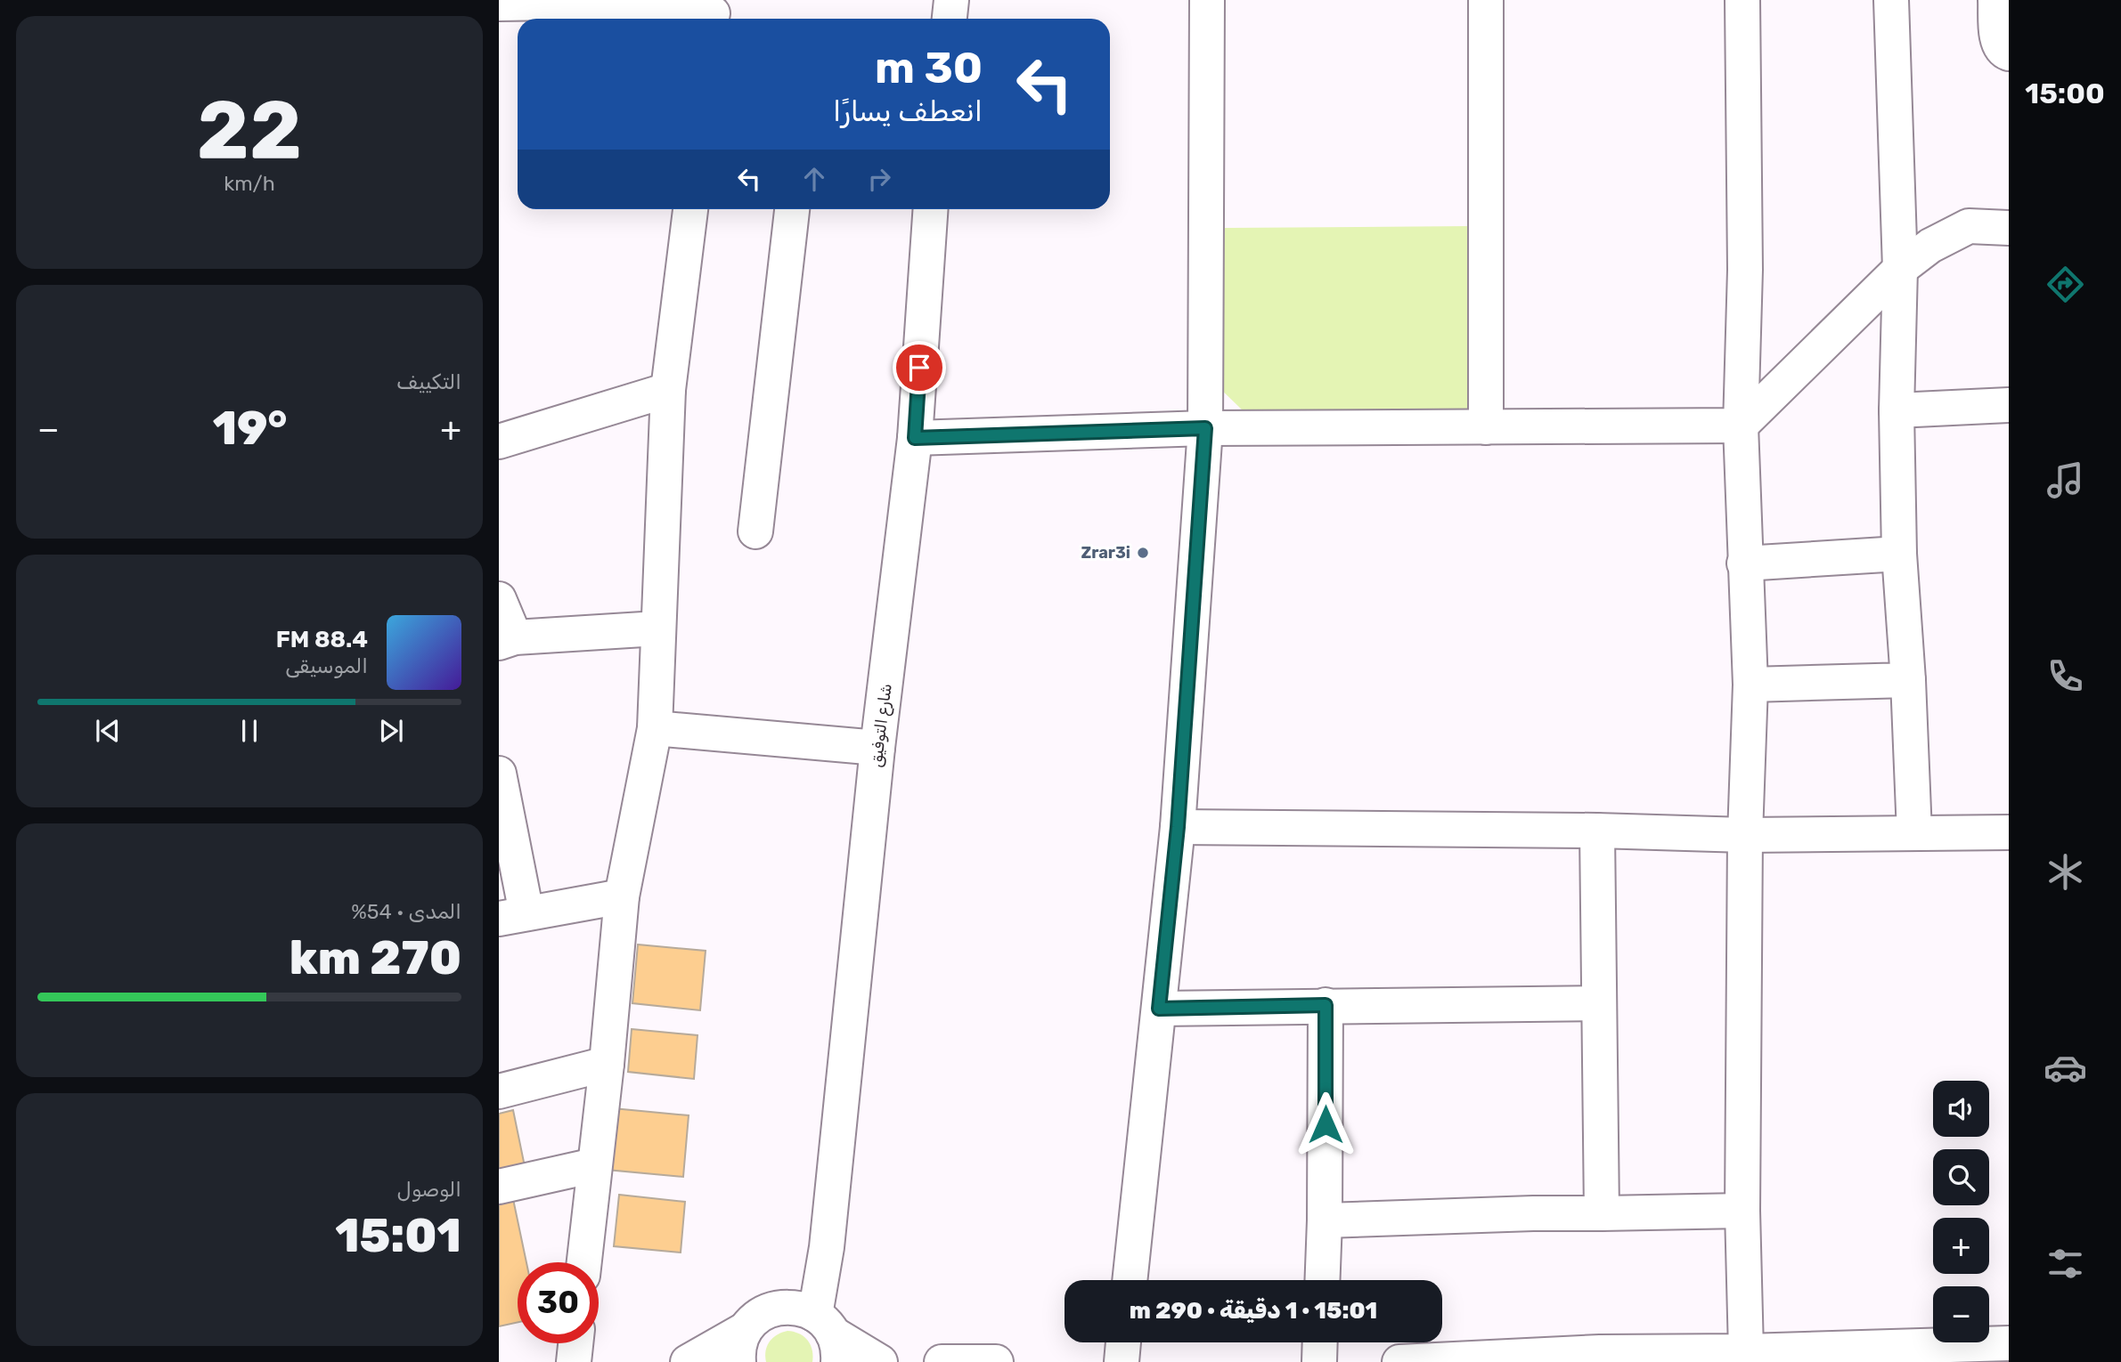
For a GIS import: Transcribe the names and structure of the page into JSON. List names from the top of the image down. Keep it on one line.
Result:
{"streets":{"street":["شارع التوفيق"]},"places":["Zrar3i"],"page":{"tabs":"15:00","tile":[["22","km/h"],"التكييف",["المدى · 54%","270 km"],["الوصول","15:01"]],"turn":["30 m","انعطف يسارًا"],"heat":["−","19°","+"],"song":["88.4 FM","الموسيقى"],"map_buttons":["+","−"],"limit":"30","trip":"15:01 · 1 دقيقة · 290 m"}}
